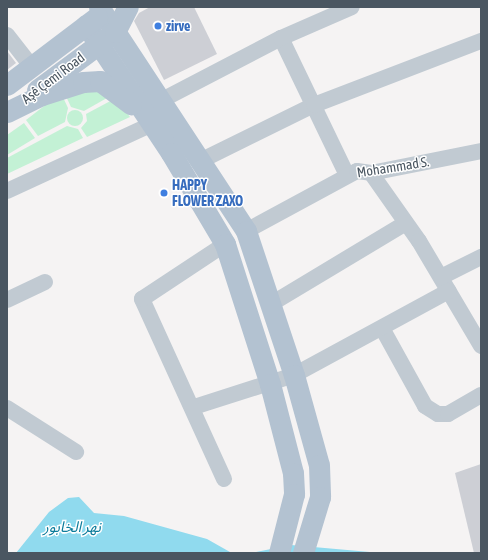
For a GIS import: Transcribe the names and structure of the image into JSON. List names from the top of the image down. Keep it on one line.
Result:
{"streets":{"main road":["Aşê Çemi Road"],"street":["Mohammad S."]},"water":["نهر الخابور"],"places":["zirve","HAPPY FLOWER ZAXO"]}
